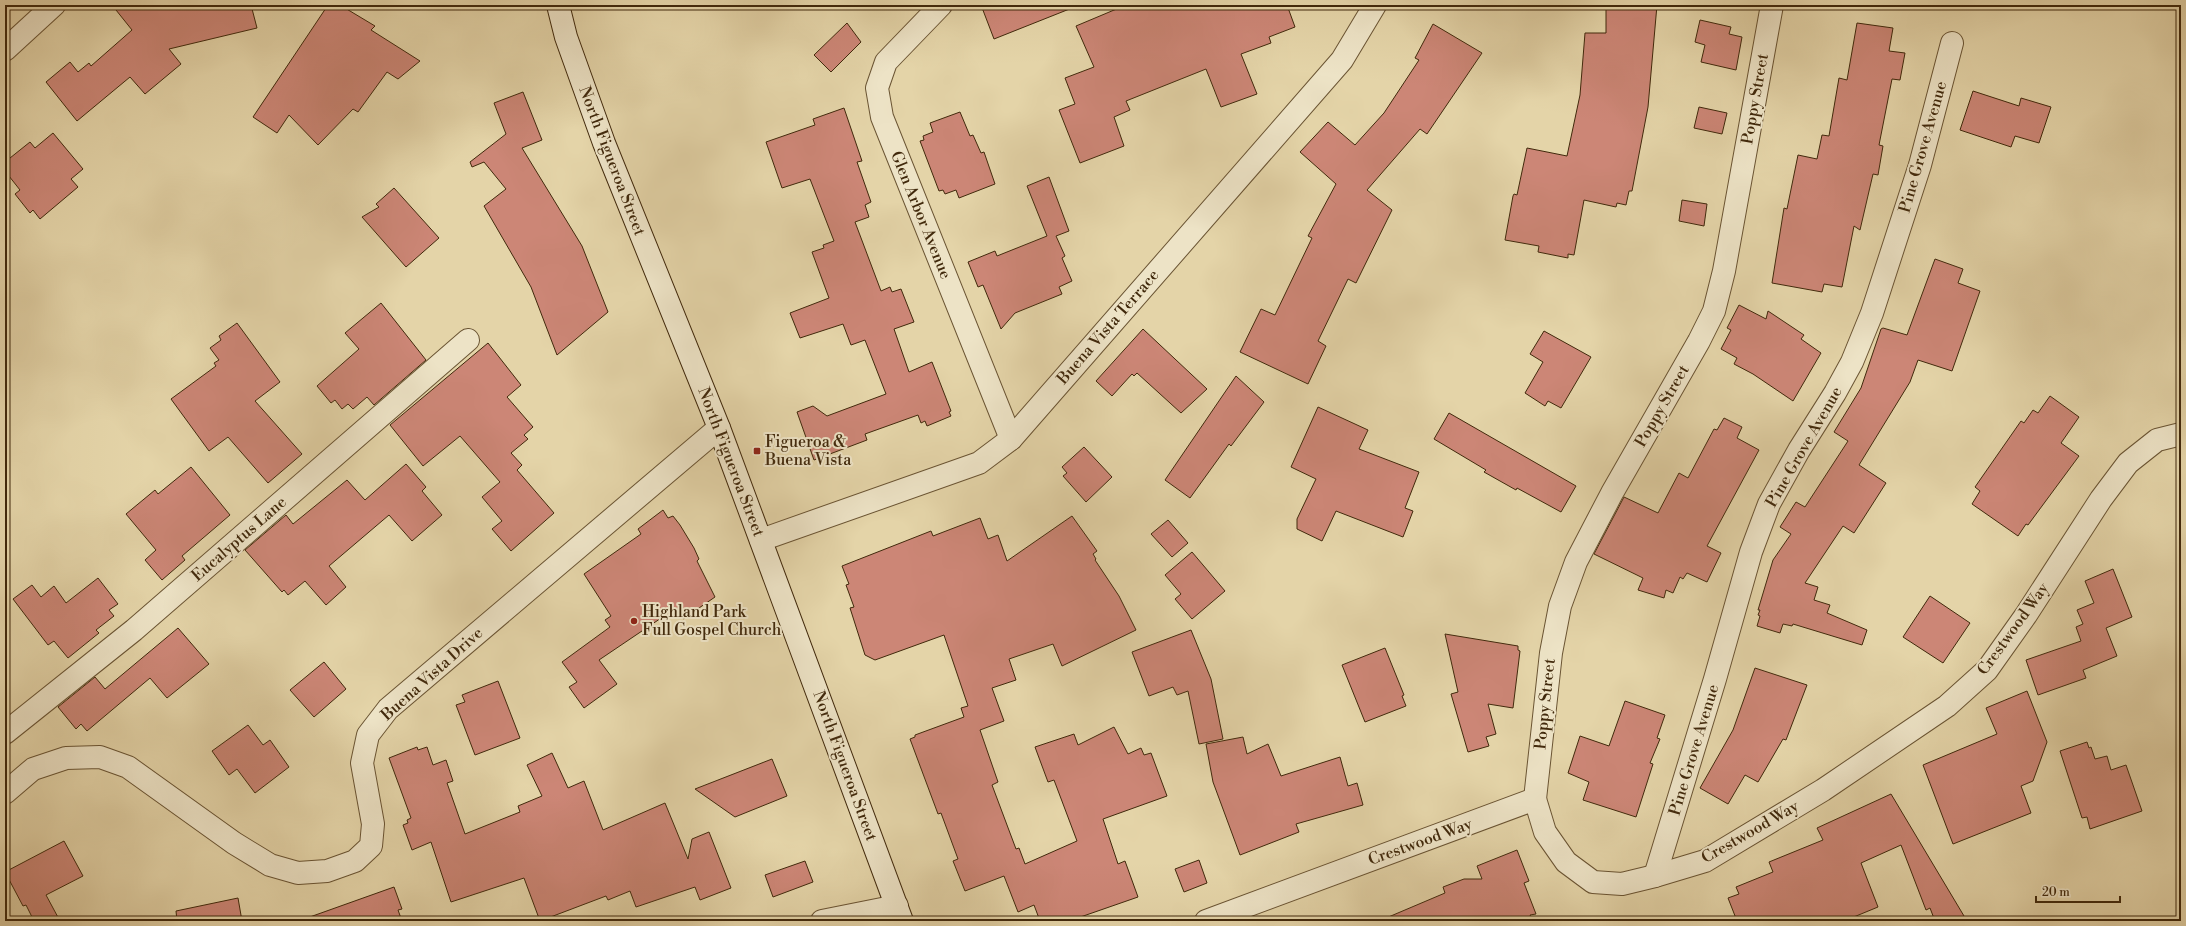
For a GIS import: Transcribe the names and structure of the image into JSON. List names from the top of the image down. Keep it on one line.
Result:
{"streets":{"street":["Poppy Street","Pine Grove Avenue","North Figueroa Street","Glen Arbor Avenue","Buena Vista Terrace","Eucalyptus Lane","Crestwood Way","Buena Vista Drive"]},"crossings":[["Poppy Street","Crestwood Way"],["Pine Grove Avenue","Crestwood Way"],["North Figueroa Street","Buena Vista Terrace"],["North Figueroa Street","Buena Vista Drive"],["Glen Arbor Avenue","Buena Vista Terrace"]],"places":{"transit":["Figueroa & Buena Vista"],"other":["Highland Park Full Gospel Church"]},"scale_bar":"20 m"}
